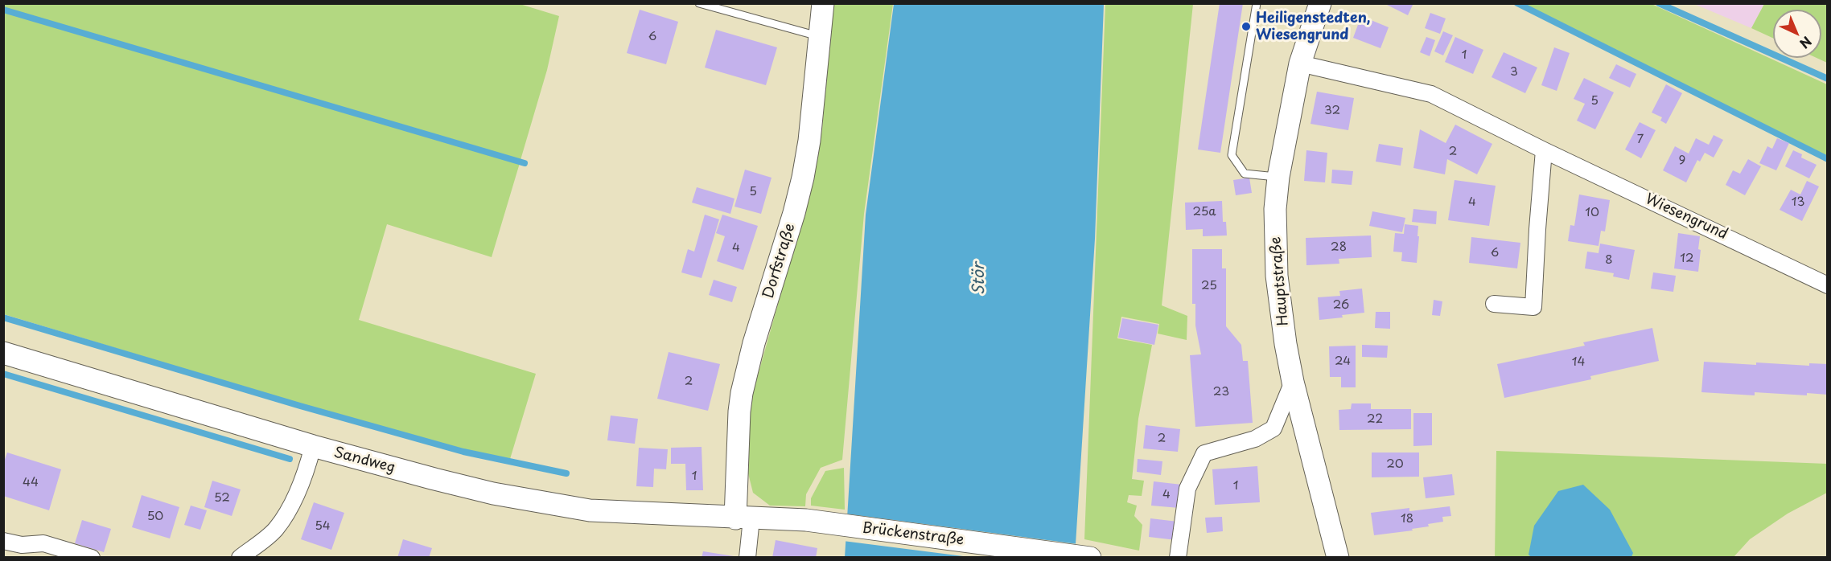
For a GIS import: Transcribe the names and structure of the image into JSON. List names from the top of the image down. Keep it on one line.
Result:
{"streets":{"street":["Wiesengrund","Dorfstraße","Hauptstraße","Sandweg","Brückenstraße"]},"crossings":[["Wiesengrund","Hauptstraße"],["Dorfstraße","Sandweg"],["Dorfstraße","Brückenstraße"],["Sandweg","Brückenstraße"]],"water":["Stör"],"places":["Heiligenstedten, Wiesengrund"],"house_numbers":["6","1","3","5","32","7","2","9","5","4","13","25a","10","28","4","6","12","8","25","26","24","14","2","23","22","2","20","1","44","1","4","52","50","18","54"],"north":"bottom right"}
